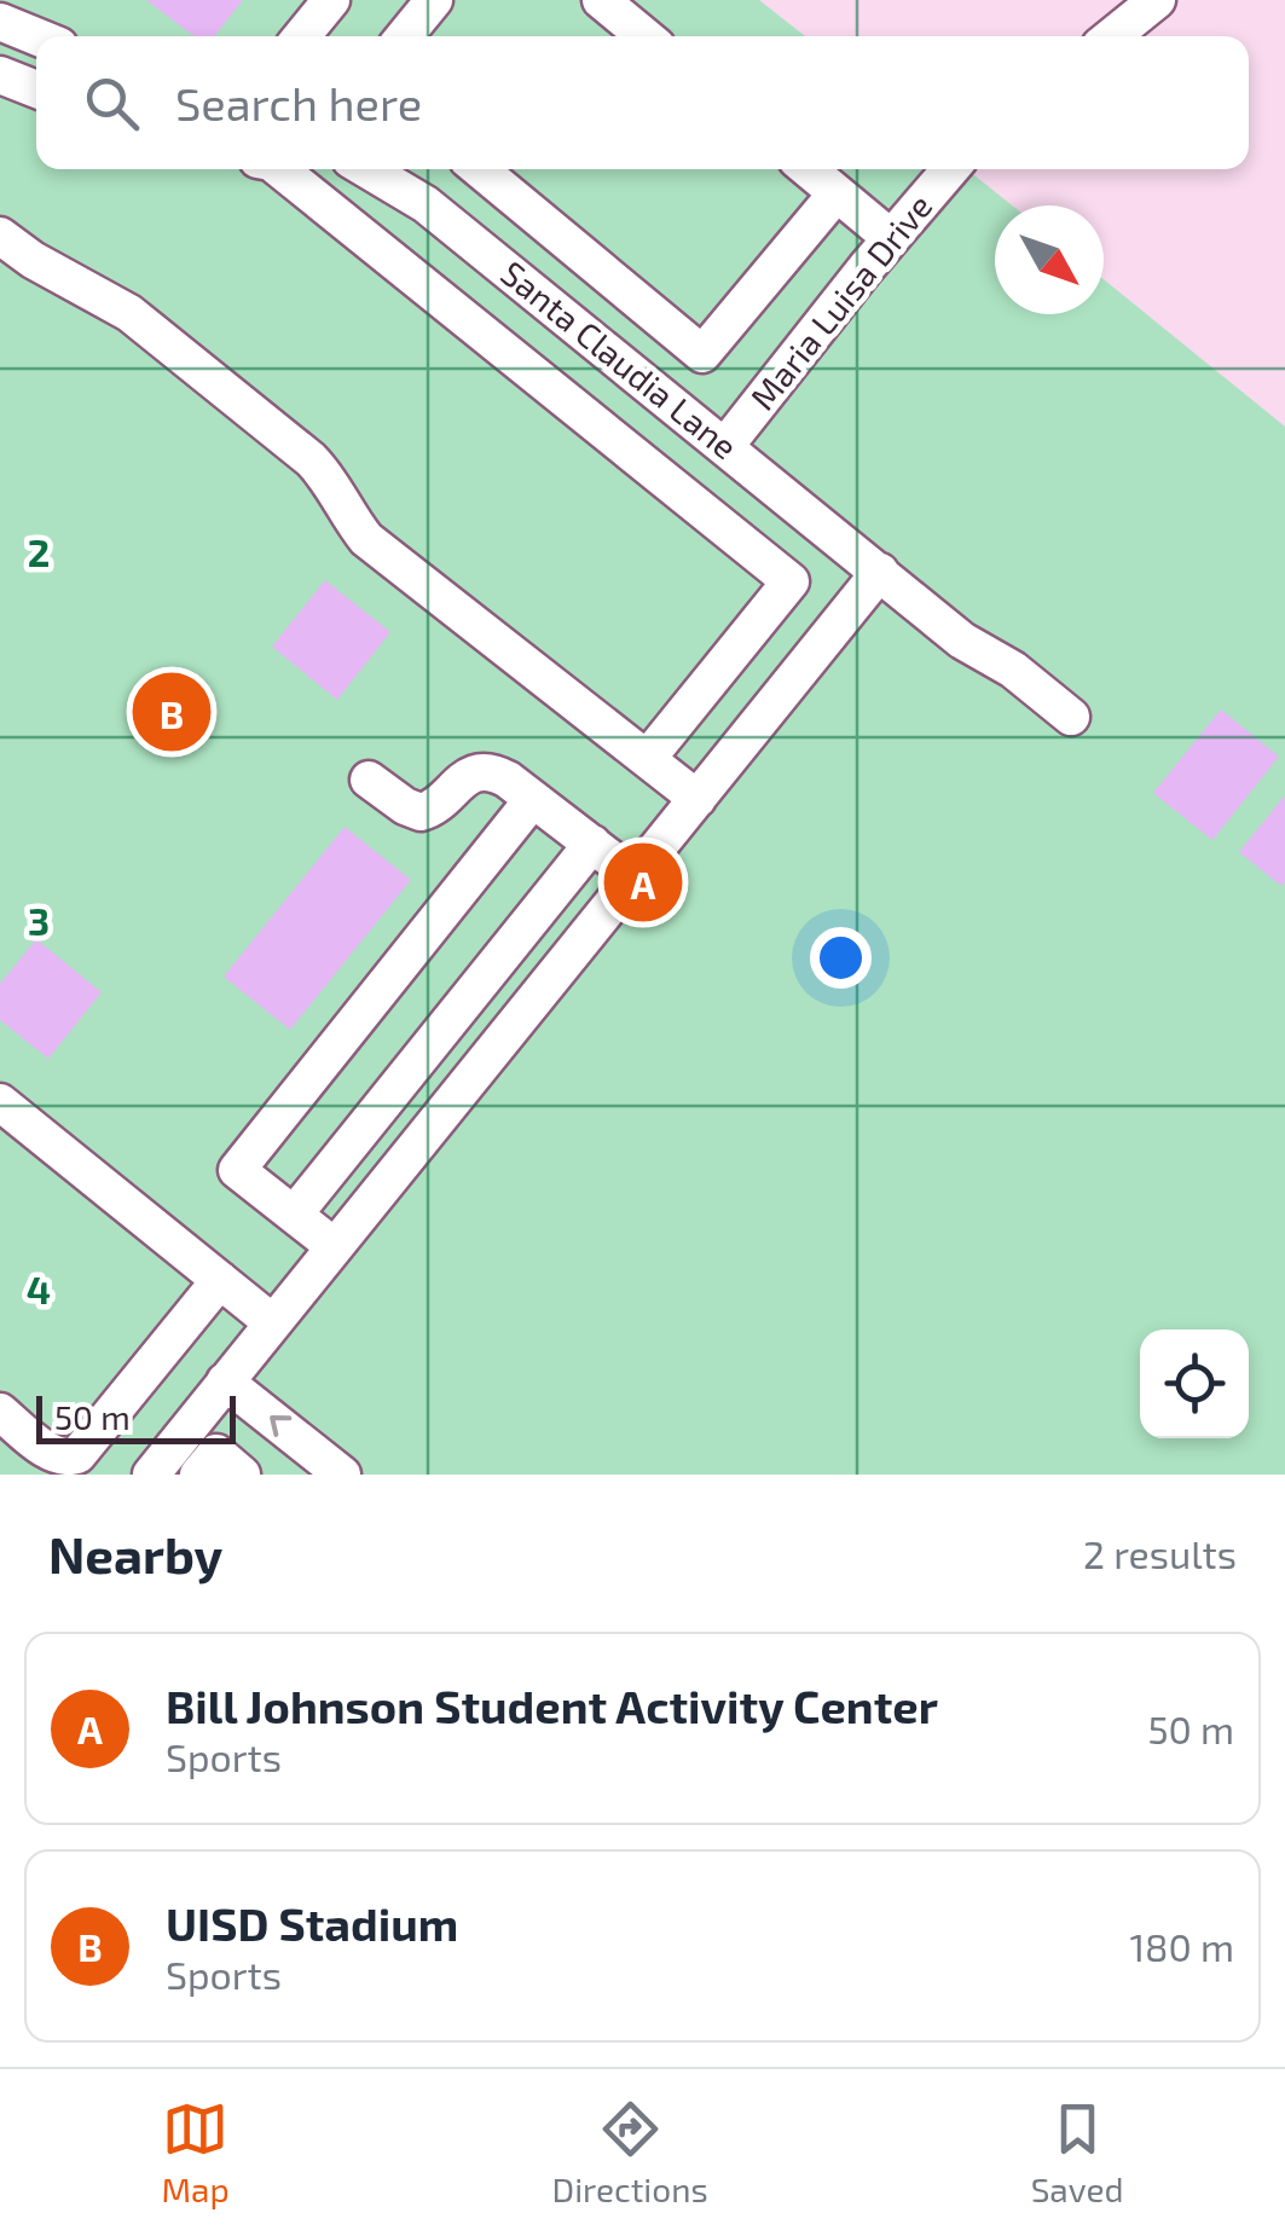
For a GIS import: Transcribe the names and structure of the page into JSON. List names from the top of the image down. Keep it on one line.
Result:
{"streets":{"street":["Maria Luisa Drive","Santa Claudia Lane"]},"crossings":[["Maria Luisa Drive","Santa Claudia Lane"]],"scale_bar":"50 m","north":"bottom right","page":{"search":"Search here","pins":["B","A"],"scale":"50 m","heading":["Nearby","2 results"],"list":[{"mark":"A","name":"Bill Johnson Student Activity Center","note":"Sports","value":"50 m"},{"mark":"B","name":"UISD Stadium","note":"Sports","value":"180 m"}],"nav":["Map","Directions","Saved"]},"grid":{"rows":["2","3","4"]}}
